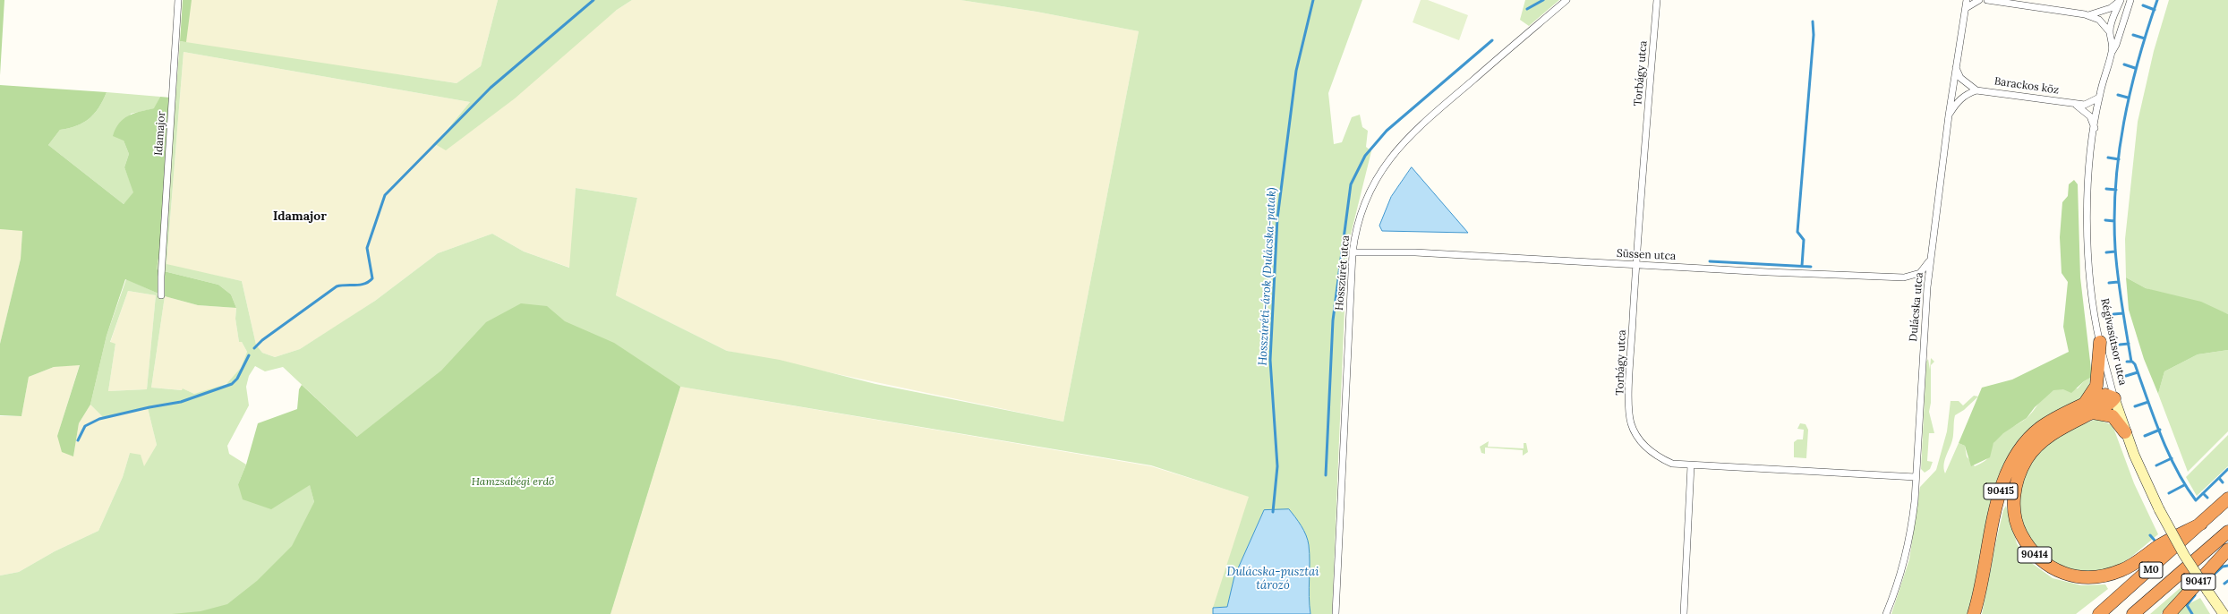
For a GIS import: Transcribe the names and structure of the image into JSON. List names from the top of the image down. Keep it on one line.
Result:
{"streets":{"highway":["90415","90414","M0","90417"],"street":["Torbágy utca","Barackos köz","Idamajor","Süssen utca","Hosszúrét utca","Dulácska utca","Régivasútsor utca"]},"crossings":[["Torbágy utca","Süssen utca"],["Torbágy utca","Dulácska utca"],["Barackos köz","Régivasútsor utca"],["Süssen utca","Hosszúrét utca"],["Süssen utca","Dulácska utca"],["Régivasútsor utca","90415"],["90415","90414"],["90414","M0"]],"districts":["Idamajor"],"water":["Hosszúréti-árok (Dulácska-patak)","Dulácska-pusztai tározó"],"parks":["Hamzsabégi erdő"]}
